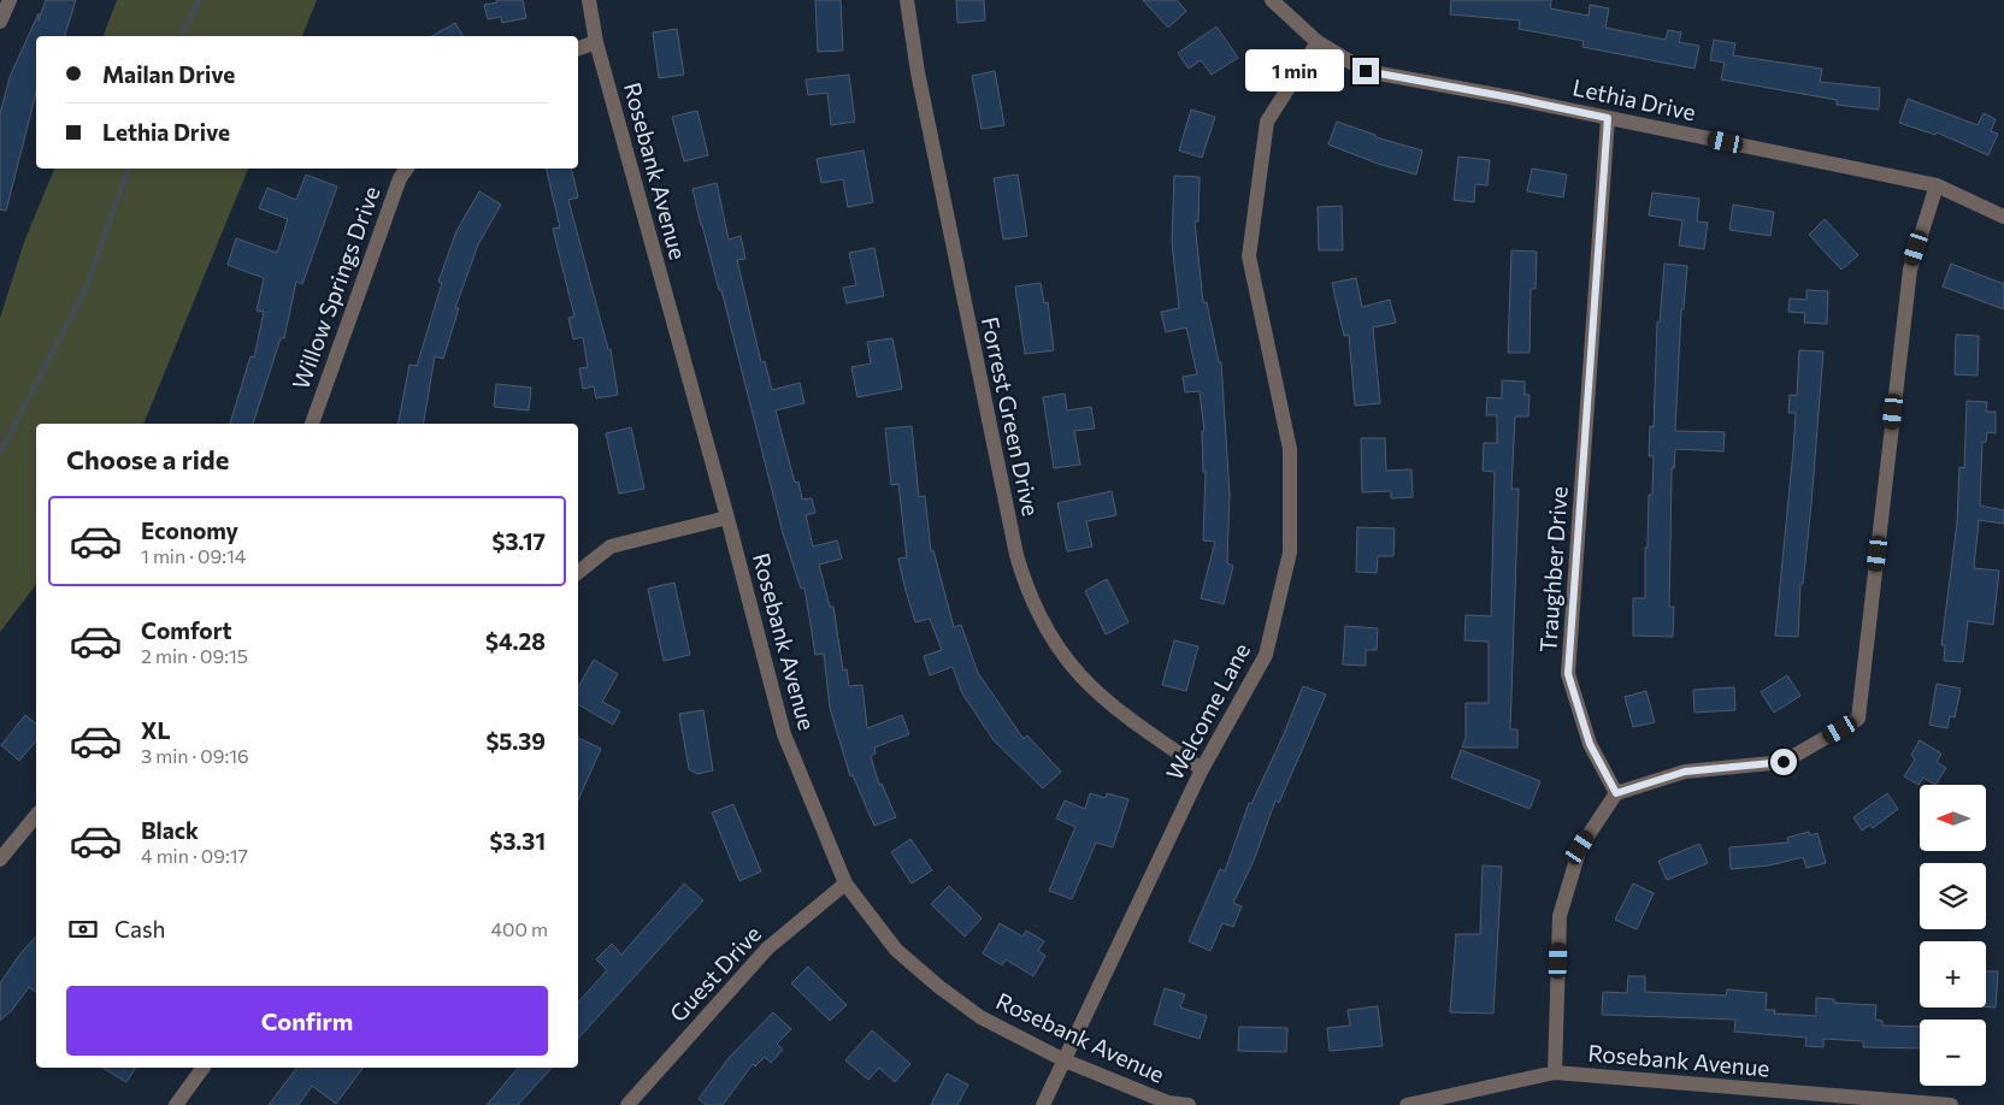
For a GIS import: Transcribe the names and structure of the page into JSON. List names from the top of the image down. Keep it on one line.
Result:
{"streets":{"street":["Lethia Drive","Rosebank Avenue","Willow Springs Drive","Forrest Green Drive","Traughber Drive","Welcome Lane","Guest Drive"]},"crossings":[["Lethia Drive","Traughber Drive"],["Lethia Drive","Welcome Lane"],["Rosebank Avenue","Welcome Lane"],["Rosebank Avenue","Guest Drive"],["Forrest Green Drive","Welcome Lane"]],"north":"left","page":{"banner":["Mailan Drive","Lethia Drive"],"bubble":"1 min","heading":"Choose a ride","list":[{"name":"Economy","note":"1 min · 09:14","value":"$3.17"},{"name":"Comfort","note":"2 min · 09:15","value":"$4.28"},{"name":"XL","note":"3 min · 09:16","value":"$5.39"},{"name":"Black","note":"4 min · 09:17","value":"$3.31"}],"map_buttons":["+","−"],"pay":["Cash","400 m"],"buttons":"Confirm"}}
